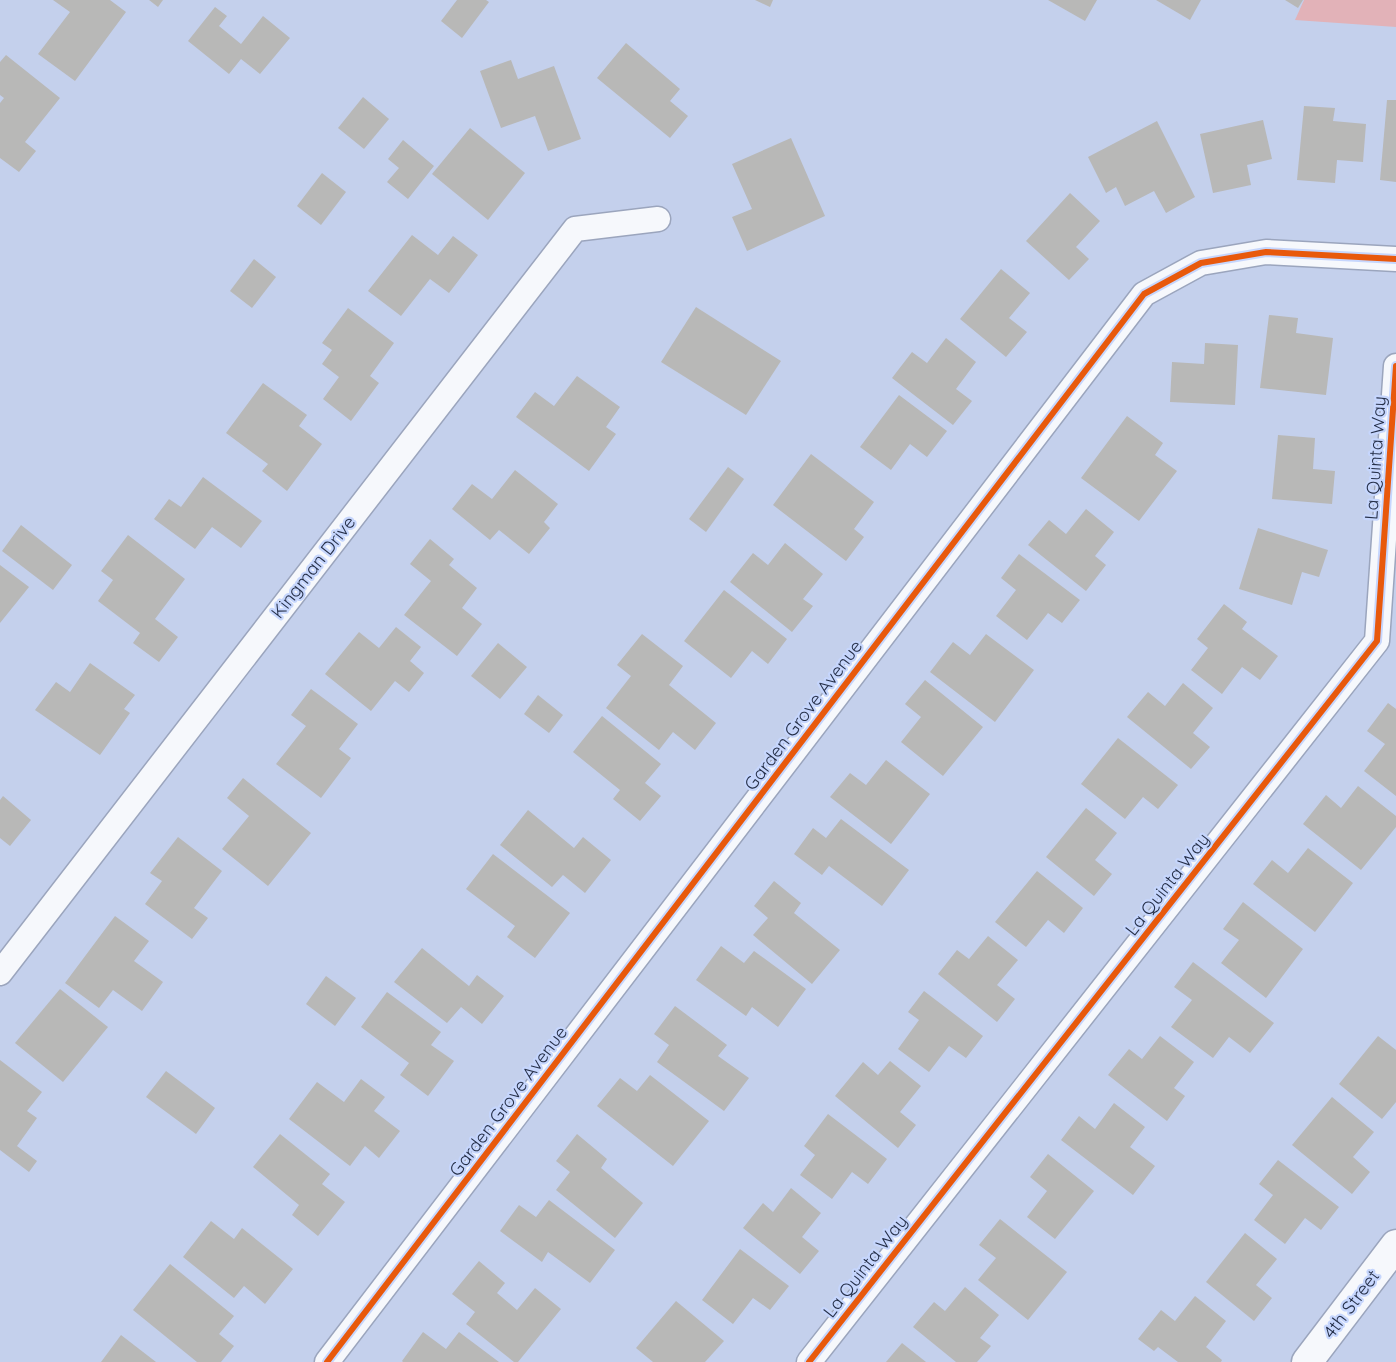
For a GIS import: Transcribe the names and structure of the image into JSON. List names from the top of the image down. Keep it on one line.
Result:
{"streets":{"street":["La Quinta Way","Kingman Drive","Garden Grove Avenue","4th Street"]}}
